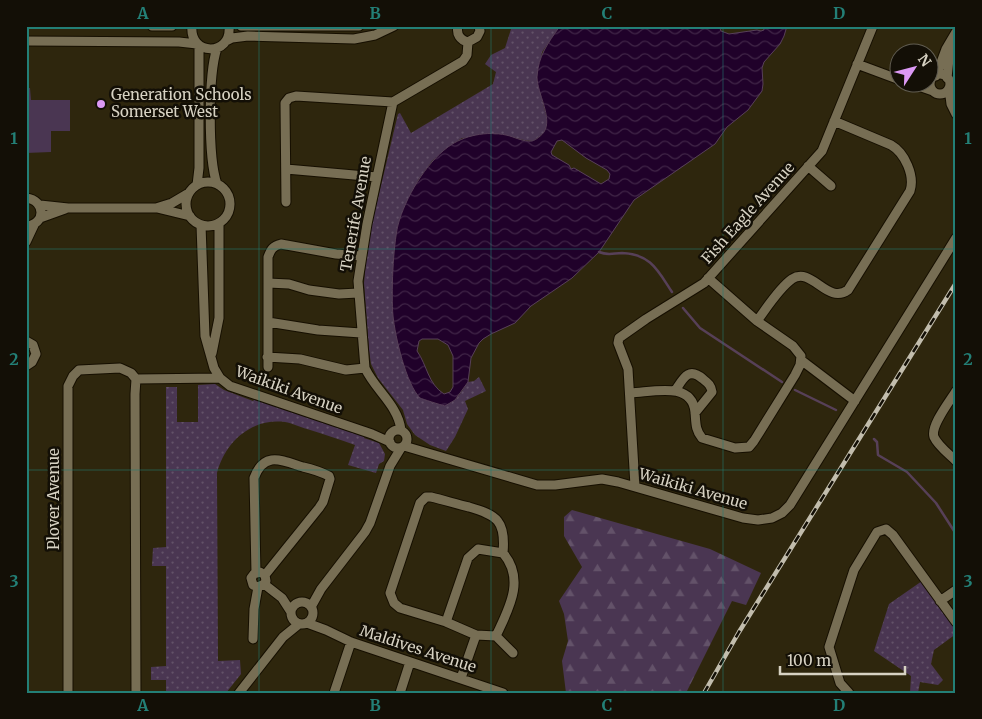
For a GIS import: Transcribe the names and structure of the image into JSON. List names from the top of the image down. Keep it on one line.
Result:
{"streets":{"street":["Fish Eagle Avenue","Tenerife Avenue","Waikiki Avenue","Plover Avenue","Maldives Avenue"]},"crossings":[["Tenerife Avenue","Waikiki Avenue"],["Waikiki Avenue","Plover Avenue"]],"places":["Generation Schools Somerset West"],"scale_bar":"100 m","north":"top right","grid":{"columns":["A","B","C","D"],"rows":["1","2","3"]}}
